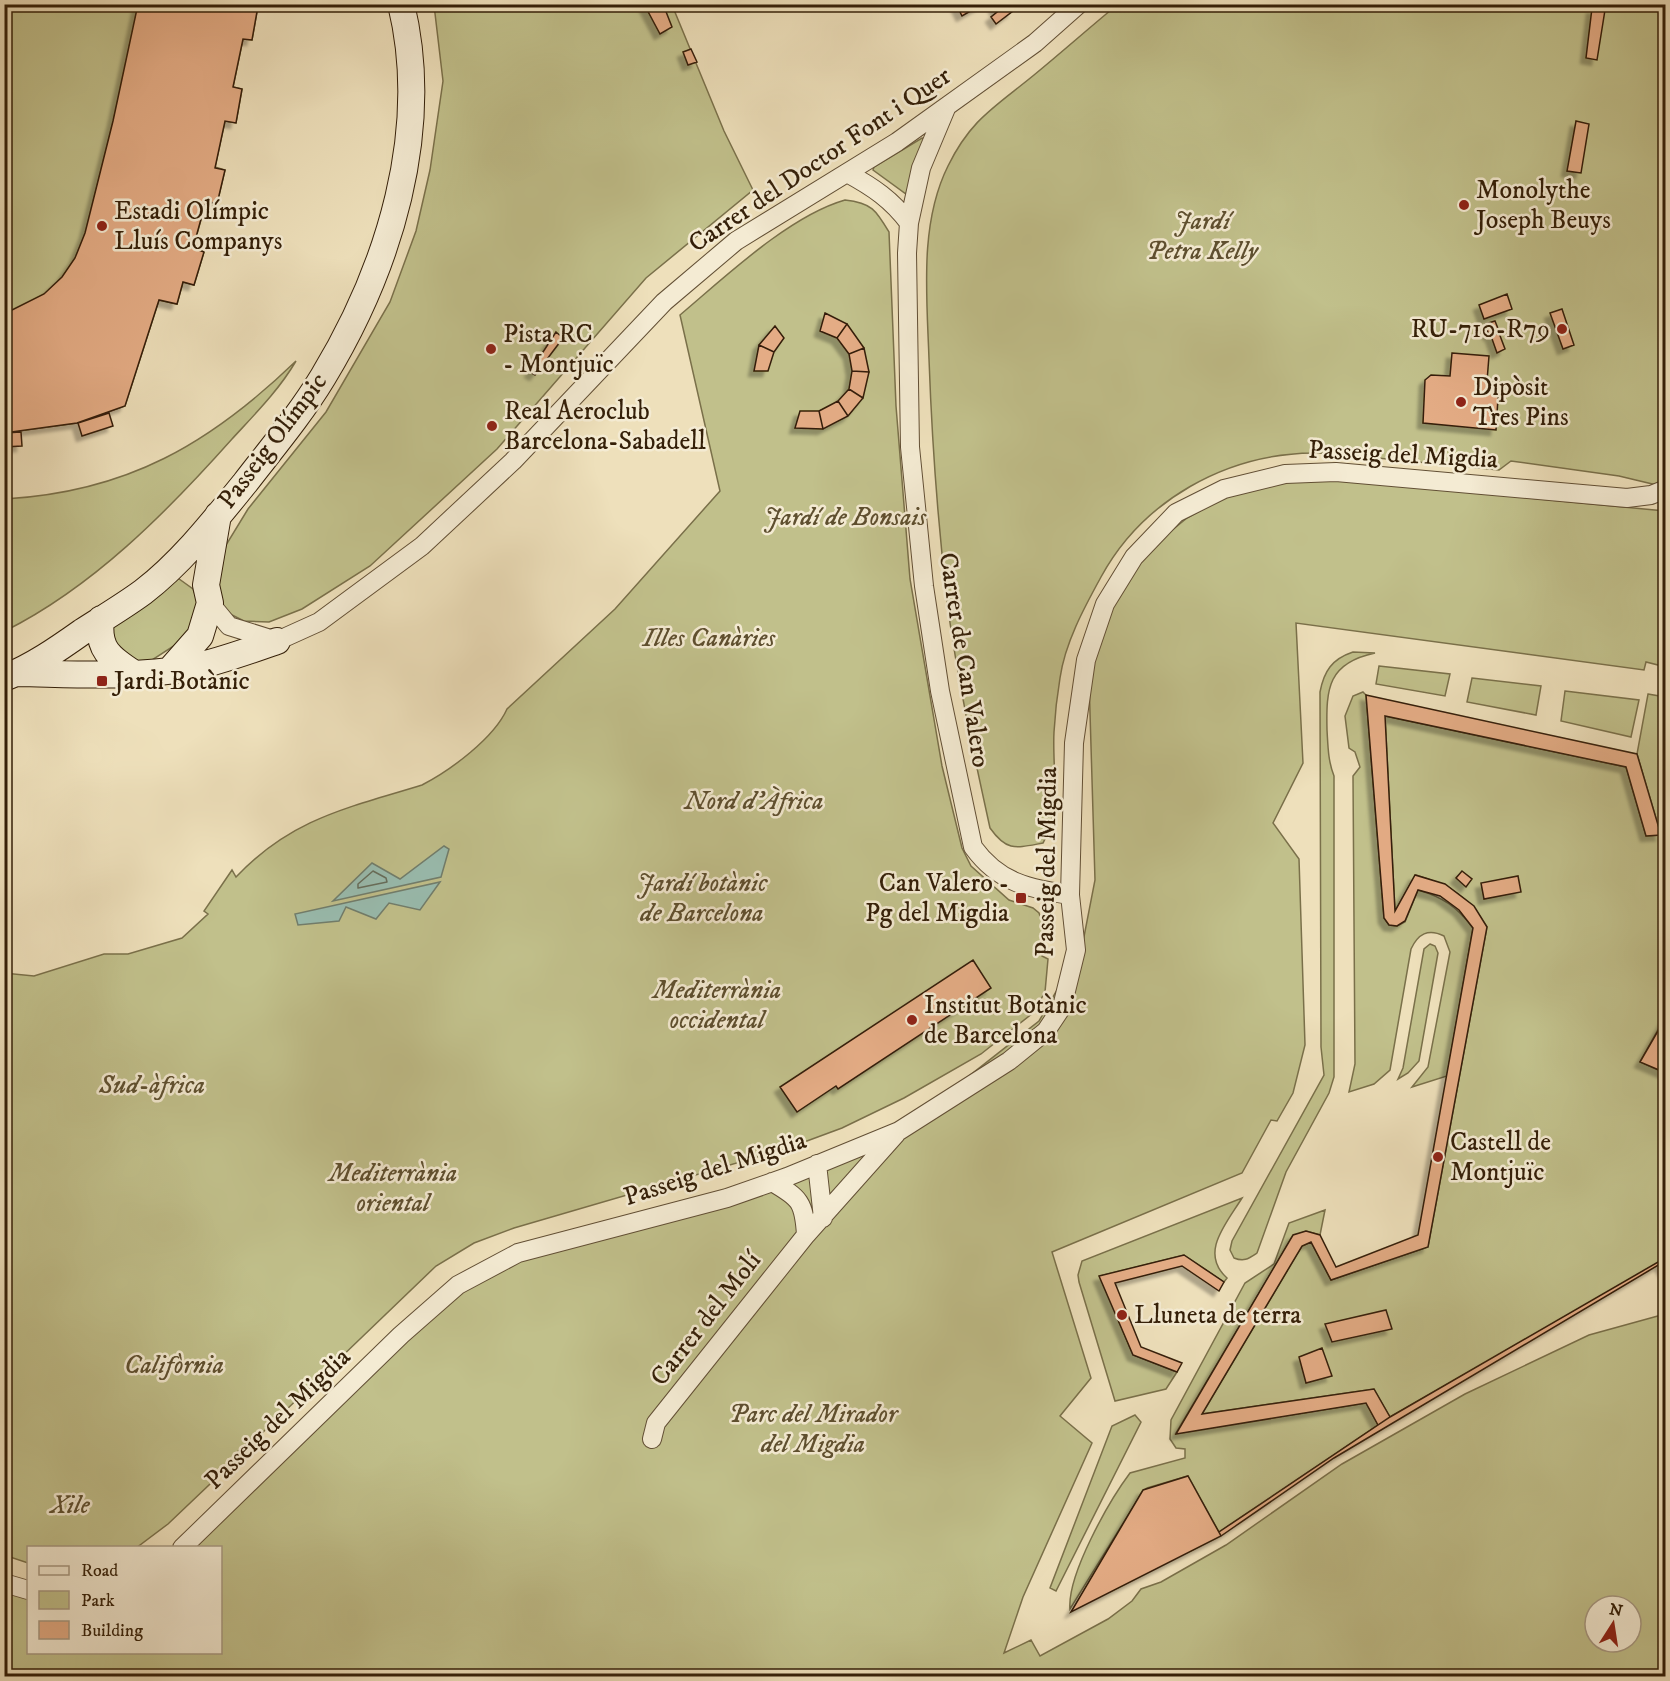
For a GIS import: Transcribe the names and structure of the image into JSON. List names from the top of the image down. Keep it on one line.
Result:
{"streets":{"street":["Carrer del Doctor Font i Quer","Passeig Olímpic","Passeig del Migdia","Carrer de Can Valero","Carrer del Molí"]},"crossings":[["Carrer del Doctor Font i Quer","Carrer de Can Valero"],["Passeig del Migdia","Carrer de Can Valero"],["Passeig del Migdia","Carrer del Molí"]],"parks":["Jardí Petra Kelly","Jardí de Bonsais","Illes Canàries","Nord d'Àfrica","Jardí botànic de Barcelona","Mediterrània occidental","Sud-àfrica","Mediterrània oriental","Califòrnia","Parc del Mirador del Migdia","Xile"],"places":{"other":["Monolythe Joseph Beuys","Estadi Olímpic Lluís Companys","RU-710-R79","Pista RC - Montjuïc","Dipòsit Tres Pins","Real Aeroclub Barcelona-Sabadell","Institut Botànic de Barcelona","Castell de Montjuïc","Lluneta de terra"],"transit":["Jardi Botànic","Can Valero - Pg del Migdia"]},"legend":["Road","Park","Building"],"north":"top"}
